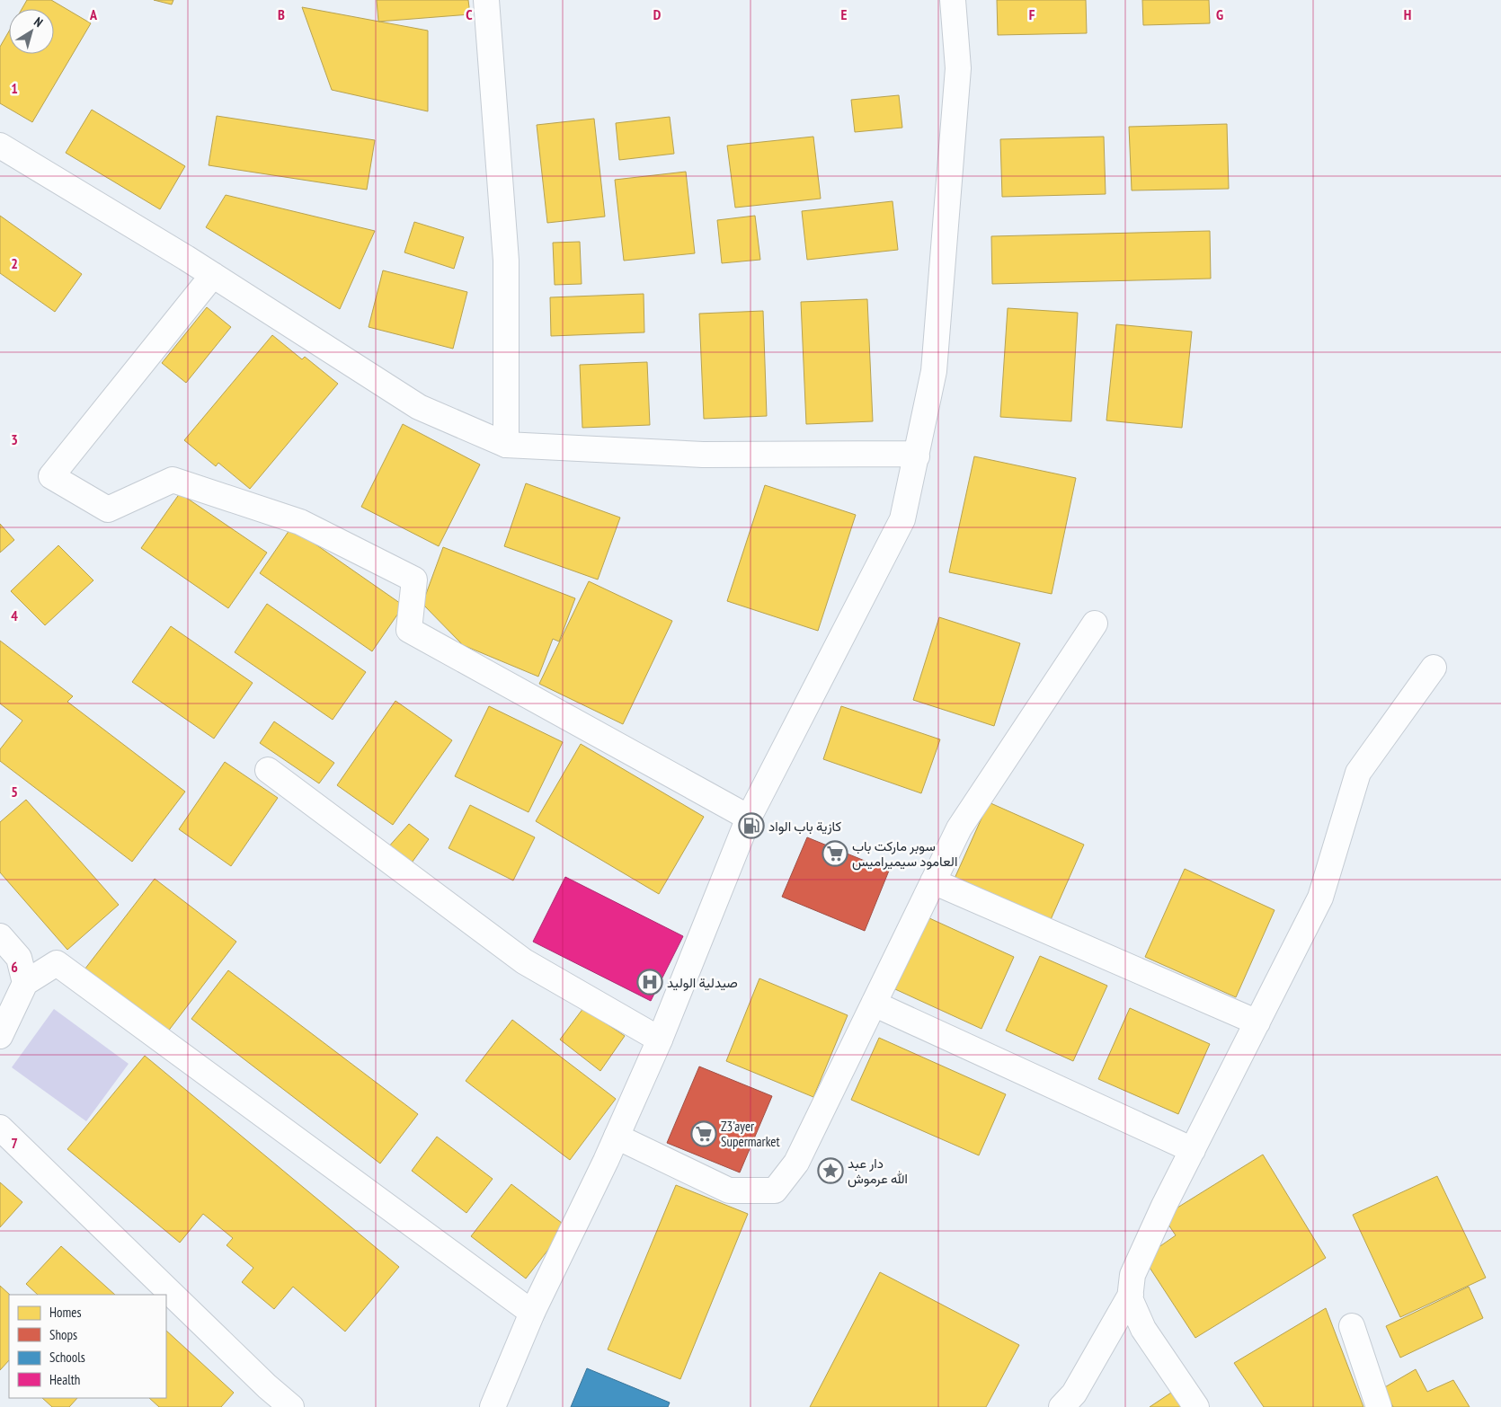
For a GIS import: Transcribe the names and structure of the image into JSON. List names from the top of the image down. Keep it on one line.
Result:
{"places":{"fuel station":["كازية باب الواد"],"supermarket":["سوبر ماركت باب العامود سيميراميس","Z3'ayer Supermarket"],"hospital":["صيدلية الوليد"],"place":["دار عبد الله عرموش"]},"legend":["Homes","Shops","Schools","Health"],"north":"top right","grid":{"columns":["A","B","C","D","E","F","G","H"],"rows":["1","2","3","4","5","6","7"]}}
